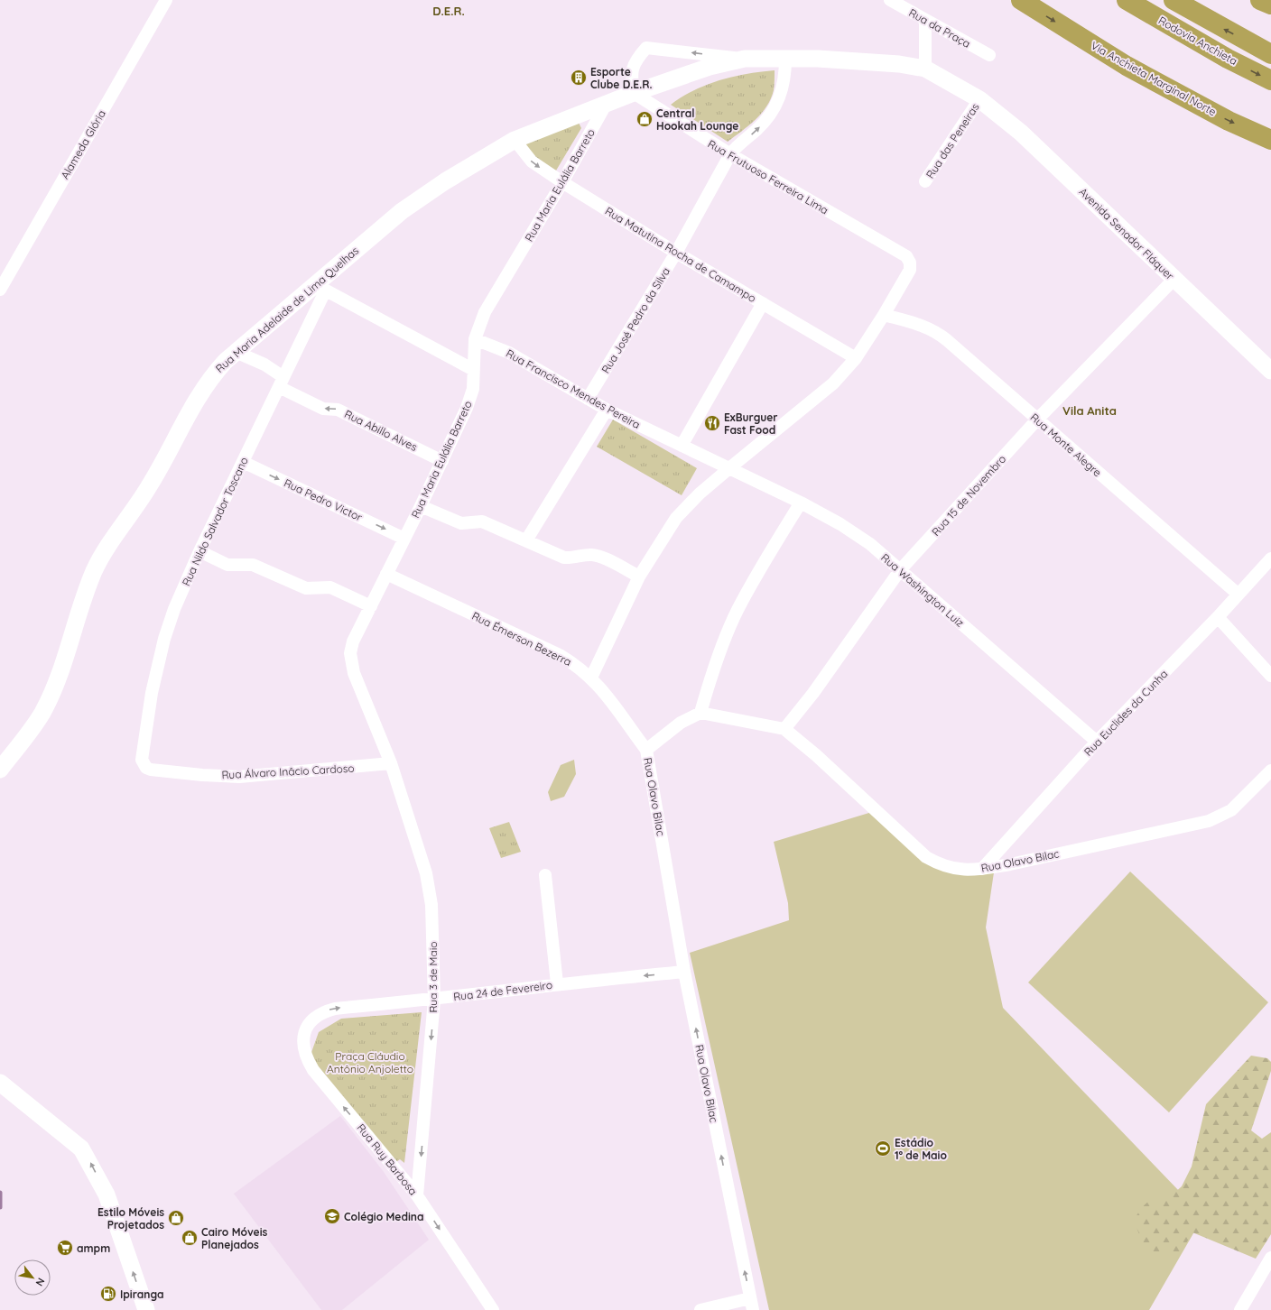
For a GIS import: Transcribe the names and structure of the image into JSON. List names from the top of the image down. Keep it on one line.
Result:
{"streets":{"highway":["Rodovia Anchieta","Via Anchieta Marginal Norte"],"street":["Rua da Praça","Rua das Peneiras","Alameda Glória","Rua Frutuoso Ferreira Lima","Rua Maria Eulália Barreto","Avenida Senador Fláquer","Rua Matutina Rocha de Camampo","Rua Maria Adelaide de Lima Quelhas","Rua José Pedro da Silva","Rua Francisco Mendes Pereira","Rua Abillo Alves","Rua Monte Alegre","Rua 15 de Novembro","Rua Pedro Victor","Rua Nildo Salvador Toscano","Rua Washington Luiz","Rua Émerson Bezerra","Rua Euclides da Cunha","Rua Álvaro Inâcio Cardoso","Rua Olavo Bilac","Rua 3 de Maio","Rua 24 de Fevereiro","Rua Ruy Barbosa"]},"crossings":[["Rua das Peneiras","Avenida Senador Fláquer"],["Rua das Peneiras","Rua Maria Adelaide de Lima Quelhas"],["Rua Frutuoso Ferreira Lima","Rua Maria Adelaide de Lima Quelhas"],["Rua Frutuoso Ferreira Lima","Rua José Pedro da Silva"],["Rua Frutuoso Ferreira Lima","Rua Monte Alegre"],["Rua Maria Eulália Barreto","Rua Matutina Rocha de Camampo"],["Rua Maria Eulália Barreto","Rua Maria Adelaide de Lima Quelhas"],["Rua Maria Eulália Barreto","Rua Francisco Mendes Pereira"],["Rua Maria Eulália Barreto","Rua Abillo Alves"],["Rua Maria Eulália Barreto","Rua Pedro Victor"],["Rua Maria Eulália Barreto","Rua Émerson Bezerra"],["Rua Maria Eulália Barreto","Rua Álvaro Inâcio Cardoso"],["Rua Maria Eulália Barreto","Rua 3 de Maio"],["Avenida Senador Fláquer","Rua Maria Adelaide de Lima Quelhas"],["Avenida Senador Fláquer","Rua 15 de Novembro"],["Rua Matutina Rocha de Camampo","Rua Maria Adelaide de Lima Quelhas"],["Rua Matutina Rocha de Camampo","Rua José Pedro da Silva"],["Rua Maria Adelaide de Lima Quelhas","Rua José Pedro da Silva"],["Rua Maria Adelaide de Lima Quelhas","Rua Abillo Alves"],["Rua Maria Adelaide de Lima Quelhas","Rua Nildo Salvador Toscano"],["Rua José Pedro da Silva","Rua Francisco Mendes Pereira"],["Rua Francisco Mendes Pereira","Rua Washington Luiz"],["Rua Abillo Alves","Rua Nildo Salvador Toscano"],["Rua Monte Alegre","Rua 15 de Novembro"],["Rua Monte Alegre","Rua Euclides da Cunha"],["Rua 15 de Novembro","Rua Washington Luiz"],["Rua 15 de Novembro","Rua Olavo Bilac"],["Rua Pedro Victor","Rua Nildo Salvador Toscano"],["Rua Nildo Salvador Toscano","Rua Álvaro Inâcio Cardoso"],["Rua Washington Luiz","Rua Euclides da Cunha"],["Rua Émerson Bezerra","Rua Olavo Bilac"],["Rua Euclides da Cunha","Rua Olavo Bilac"],["Rua Álvaro Inâcio Cardoso","Rua 3 de Maio"],["Rua Olavo Bilac","Rua 24 de Fevereiro"],["Rua 3 de Maio","Rua 24 de Fevereiro"],["Rua 3 de Maio","Rua Ruy Barbosa"],["Rua 24 de Fevereiro","Rua Ruy Barbosa"]],"one_way":["Via Anchieta Marginal Norte","Rua 3 de Maio"],"districts":["D.E.R.","Vila Anita"],"parks":["Praça Cláudio Antônio Anjoletto"],"places":{"building":["Esporte Clube D.E.R."],"shop":["Central Hookah Lounge","Estilo Móveis Projetados","Cairo Móveis Planejados"],"restaurant":["ExBurguer Fast Food"],"sports":["Estádio 1º de Maio"],"school or university":["Colégio Medina"],"supermarket":["ampm"],"fuel station":["Ipiranga"]},"north":"bottom right"}
